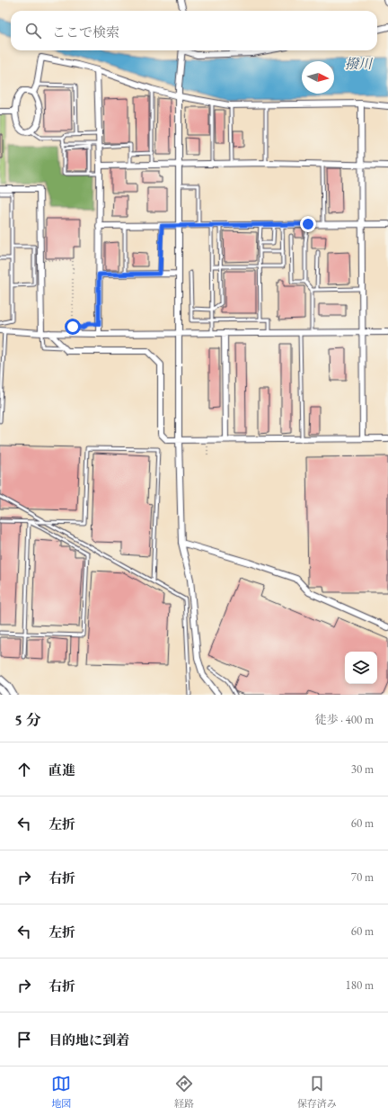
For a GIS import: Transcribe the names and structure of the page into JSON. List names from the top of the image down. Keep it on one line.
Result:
{"water":["撥川"],"north":"right","page":{"search":"ここで検索","heading":["5 分","徒歩 · 400 m"],"list":[["直進","30 m"],["左折","60 m"],["右折","70 m"],["左折","60 m"],["右折","180 m"],"目的地に到着"],"nav":["地図","経路","保存済み"]}}
